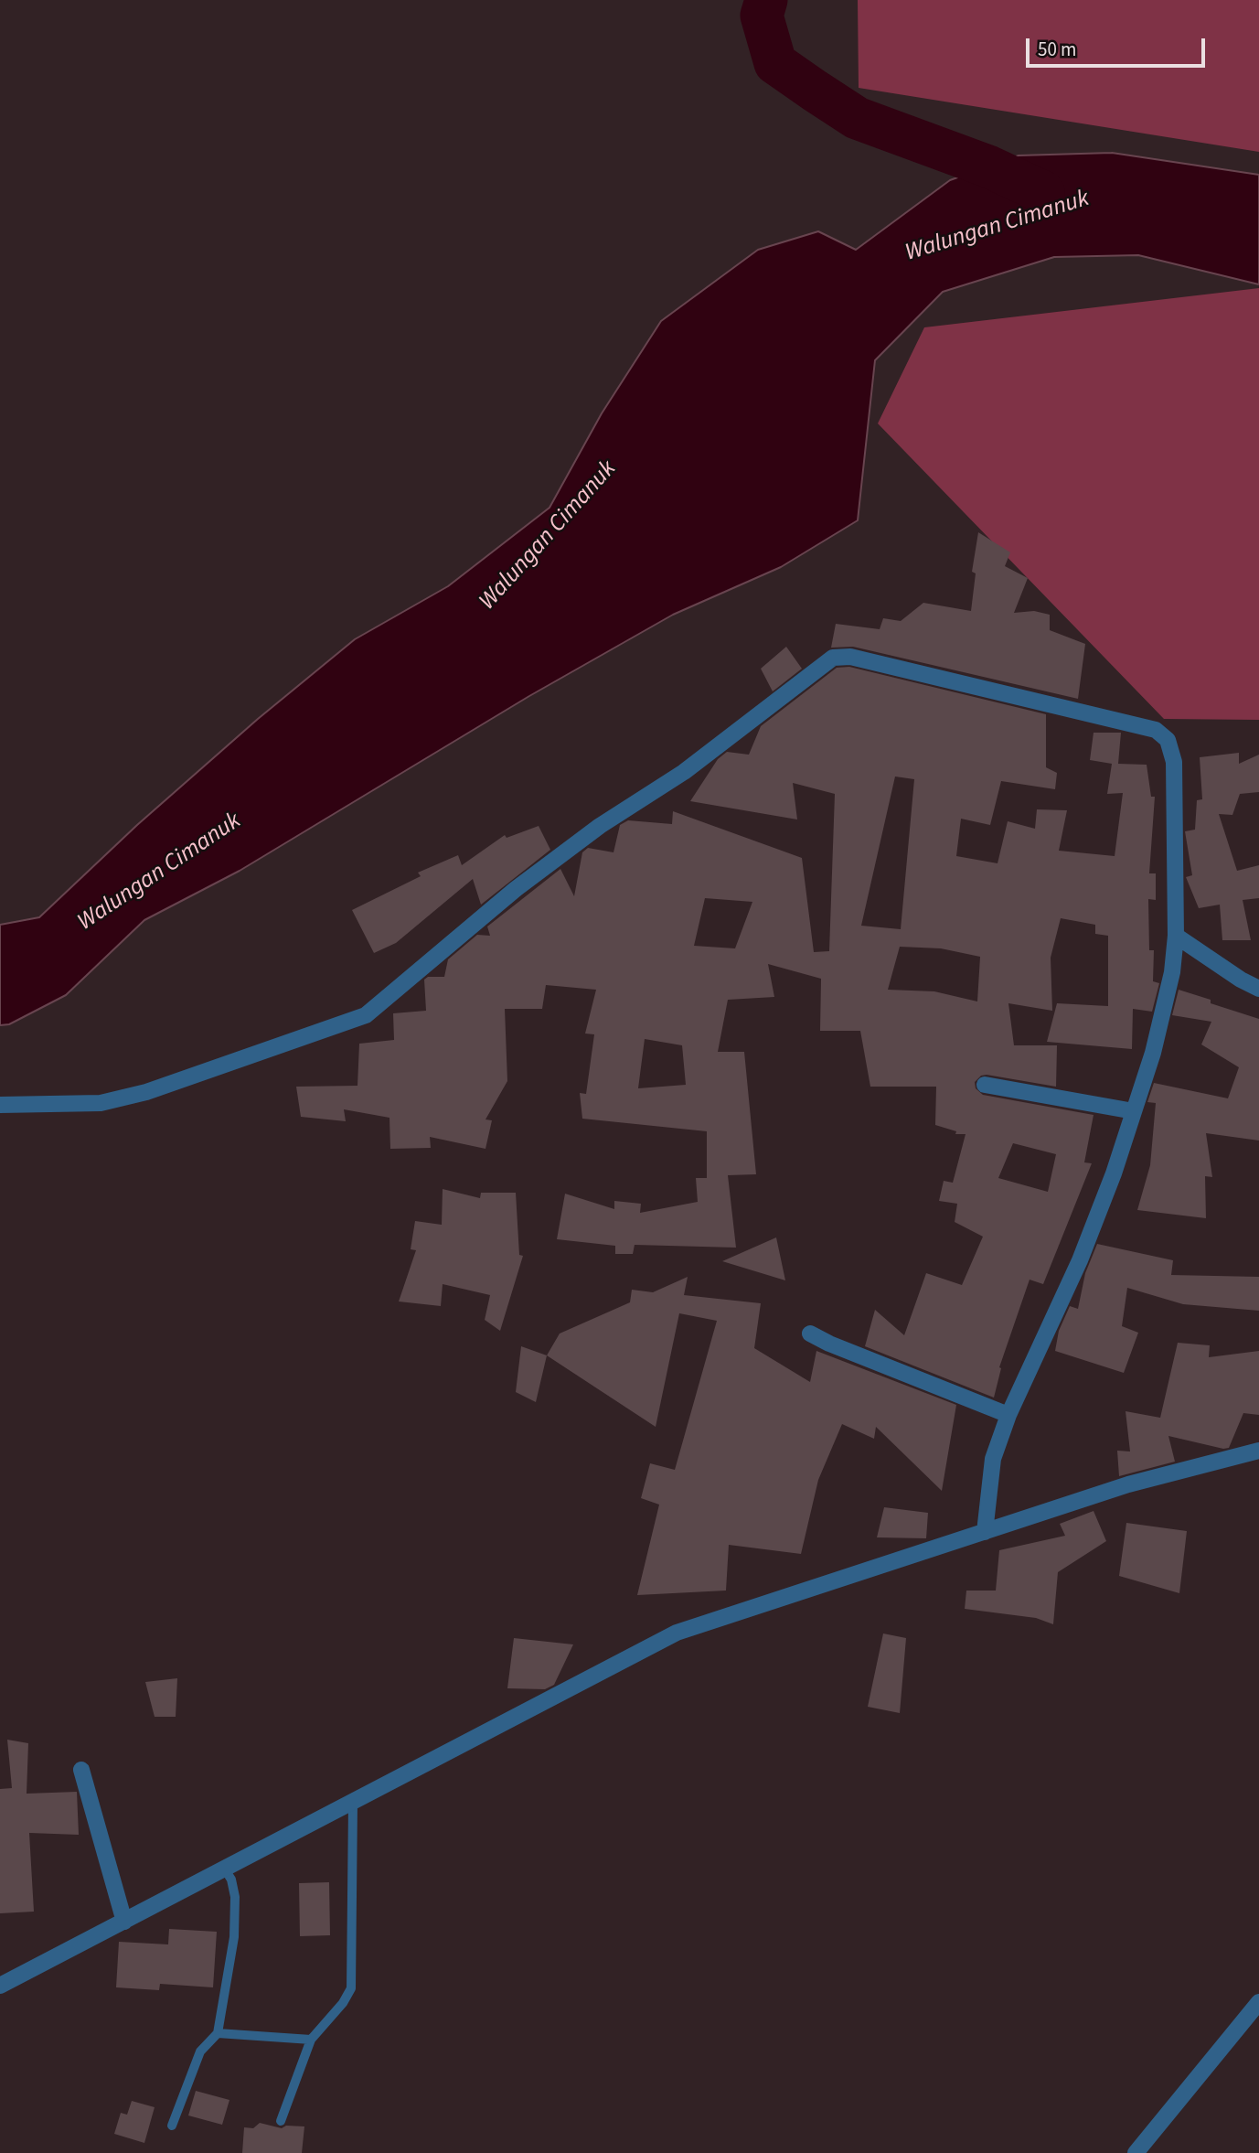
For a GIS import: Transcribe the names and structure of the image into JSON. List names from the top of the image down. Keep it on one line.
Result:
{"water":["Walungan Cimanuk"],"scale_bar":"50 m"}
